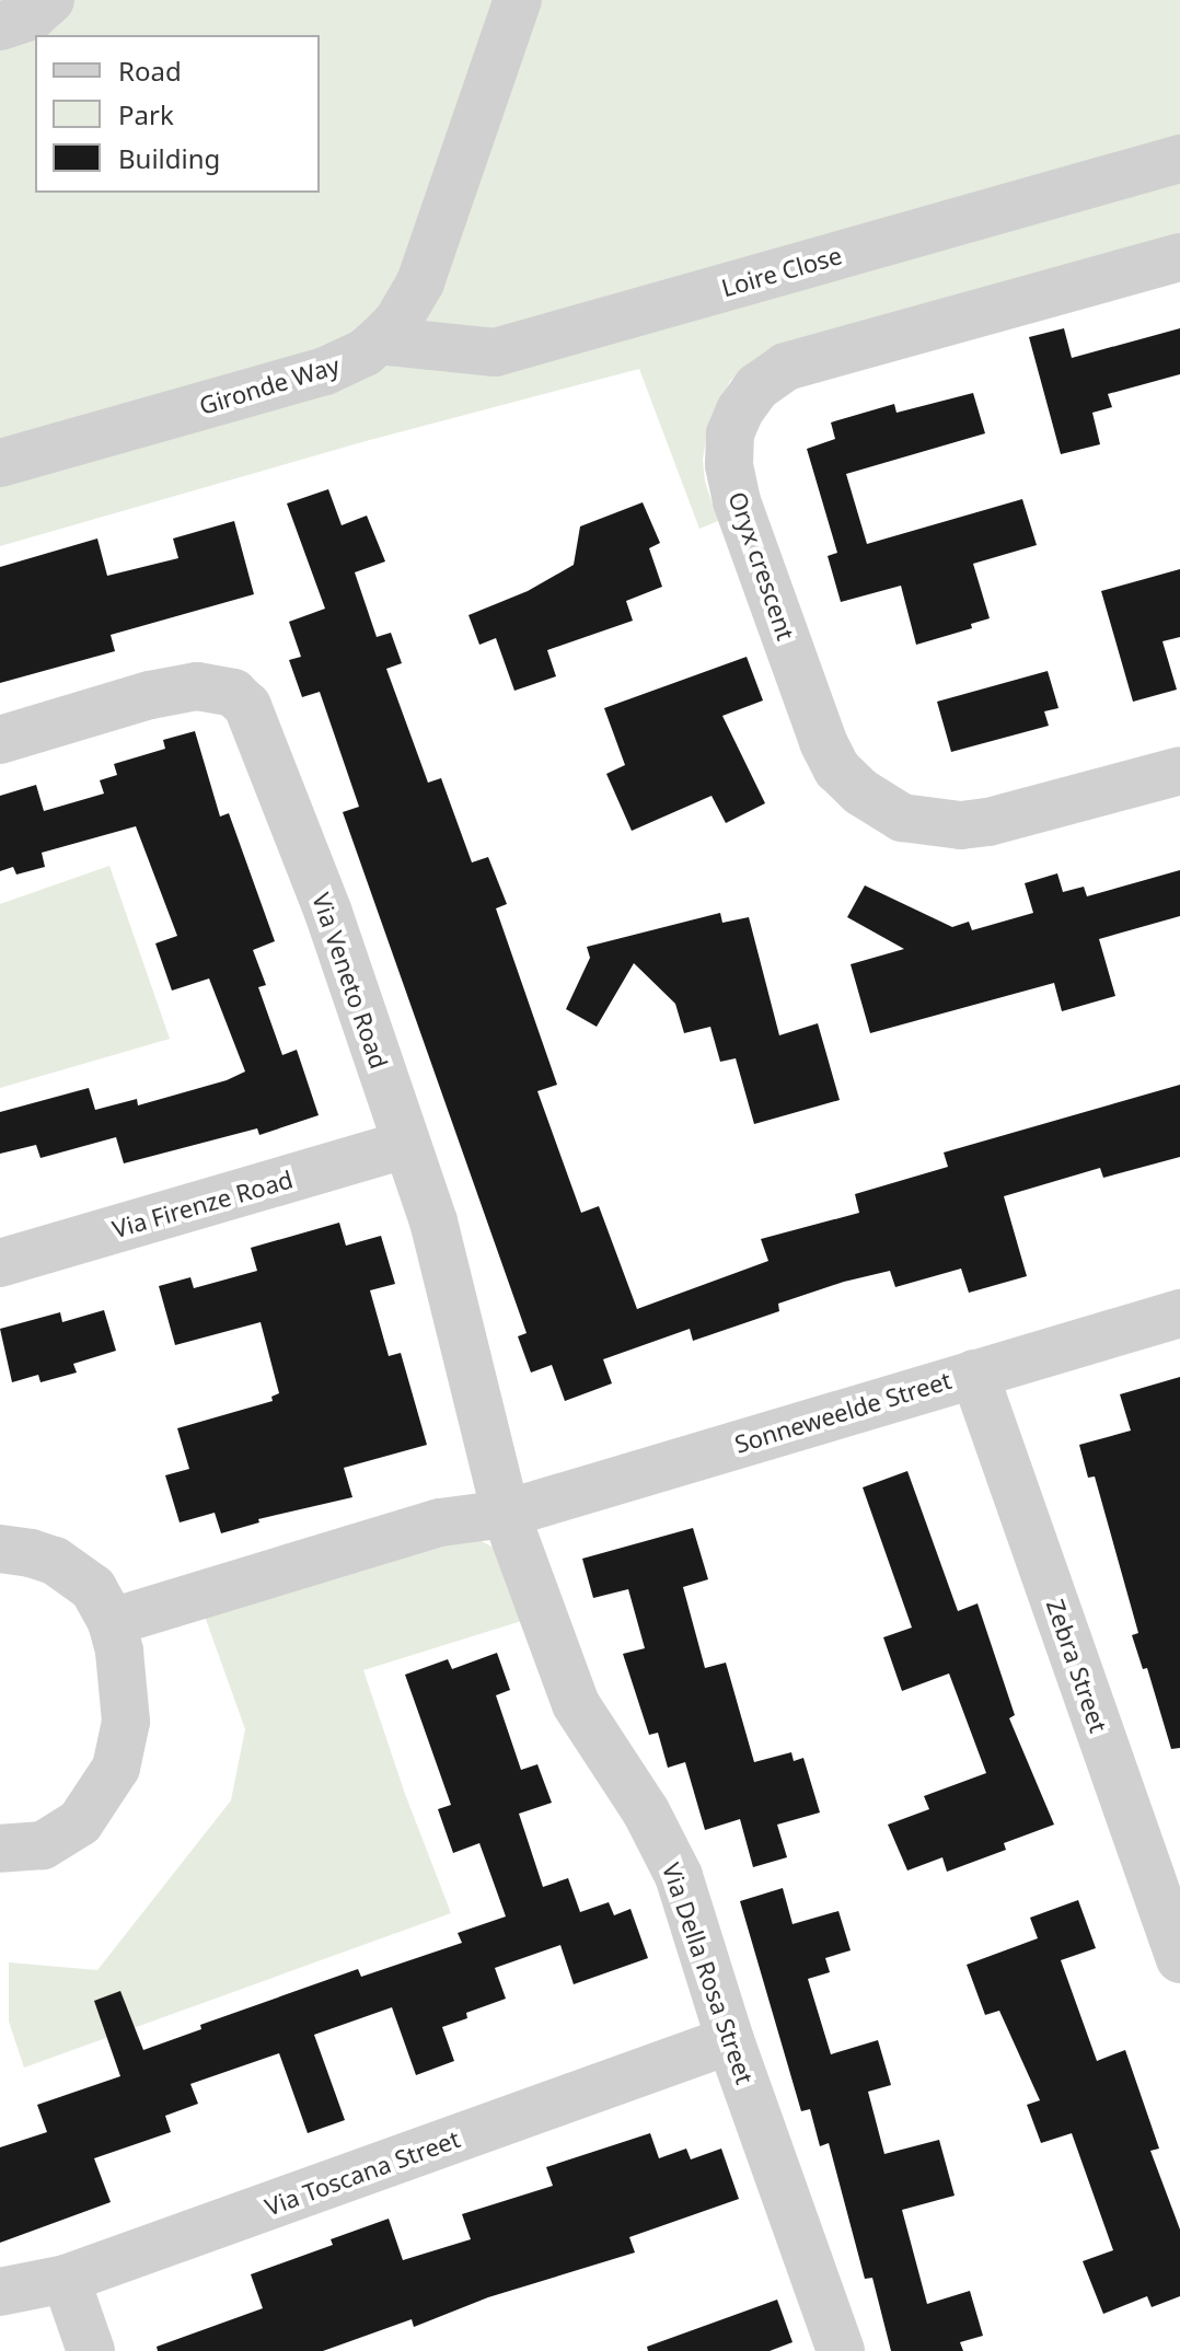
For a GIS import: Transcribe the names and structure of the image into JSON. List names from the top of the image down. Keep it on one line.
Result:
{"streets":{"street":["Loire Close","Gironde Way","Oryx crescent","Via Veneto Road","Via Firenze Road","Sonneweelde Street","Zebra Street","Via Della Rosa Street","Via Toscana Street"]},"crossings":[["Loire Close","Gironde Way"],["Via Veneto Road","Via Firenze Road"],["Via Veneto Road","Sonneweelde Street"],["Via Veneto Road","Via Della Rosa Street"],["Sonneweelde Street","Zebra Street"],["Sonneweelde Street","Via Della Rosa Street"],["Via Della Rosa Street","Via Toscana Street"]],"legend":["Road","Park","Building"]}
